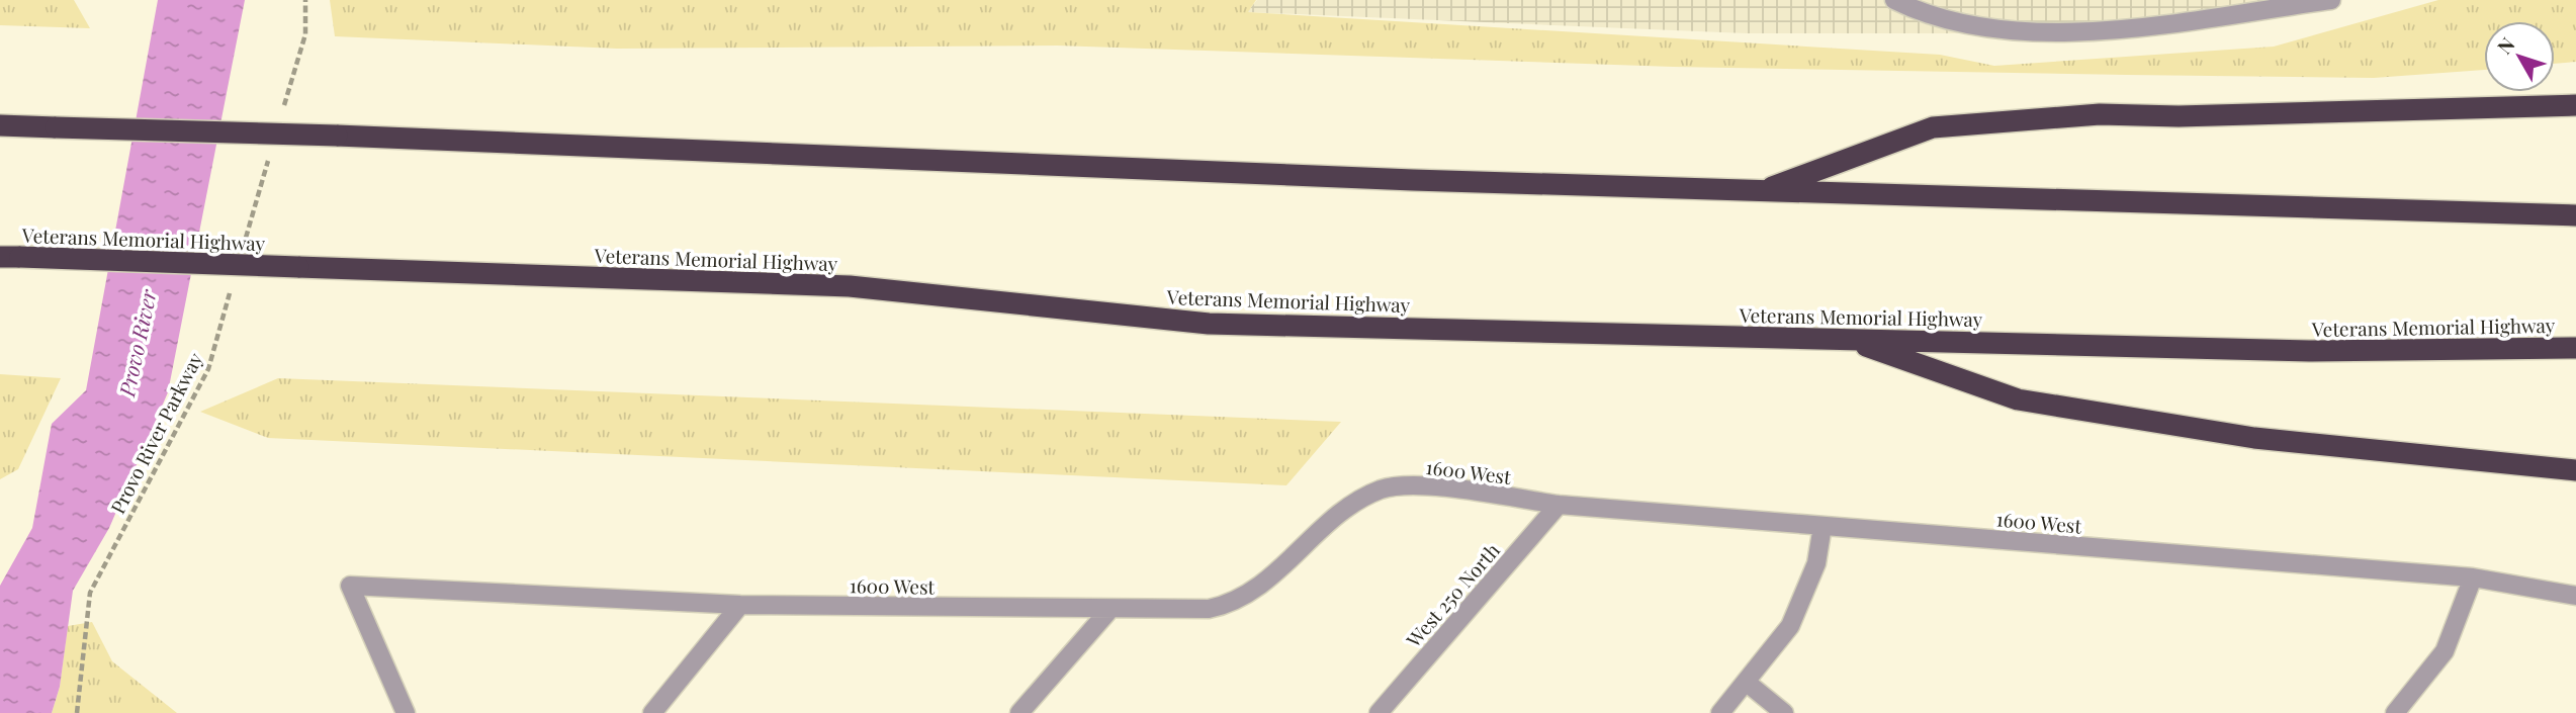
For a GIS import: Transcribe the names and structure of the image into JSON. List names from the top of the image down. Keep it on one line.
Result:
{"streets":{"highway":["Veterans Memorial Highway"],"street":["1600 West","West 250 North"],"path":["Provo River Parkway"]},"crossings":[["1600 West","West 250 North"]],"water":["Provo River"],"north":"top left"}
